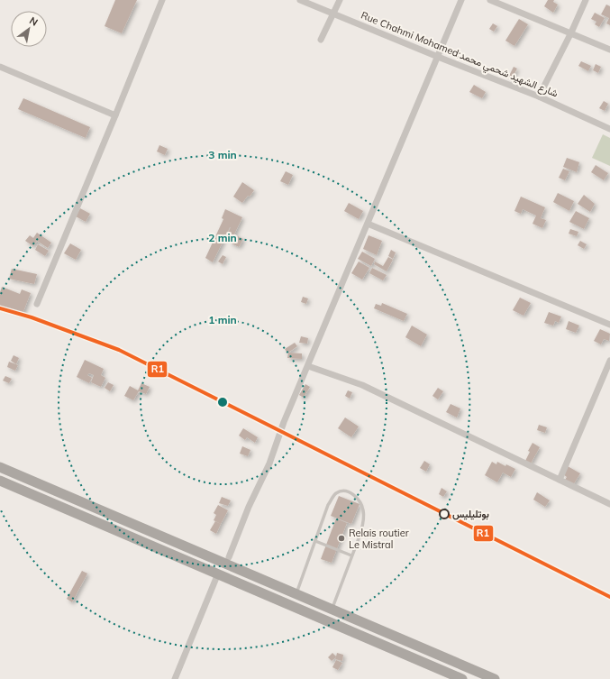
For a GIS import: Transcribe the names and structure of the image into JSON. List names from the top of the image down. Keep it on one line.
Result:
{"streets":{"street":["Rue Chahmi Mohamed;شارع الشهيد شحمي محمد"]},"places":["بوتليليس","Relais routier Le Mistral"],"lines":["transit line R1"],"north":"top right","rings":["3 min","2 min","1 min"]}
